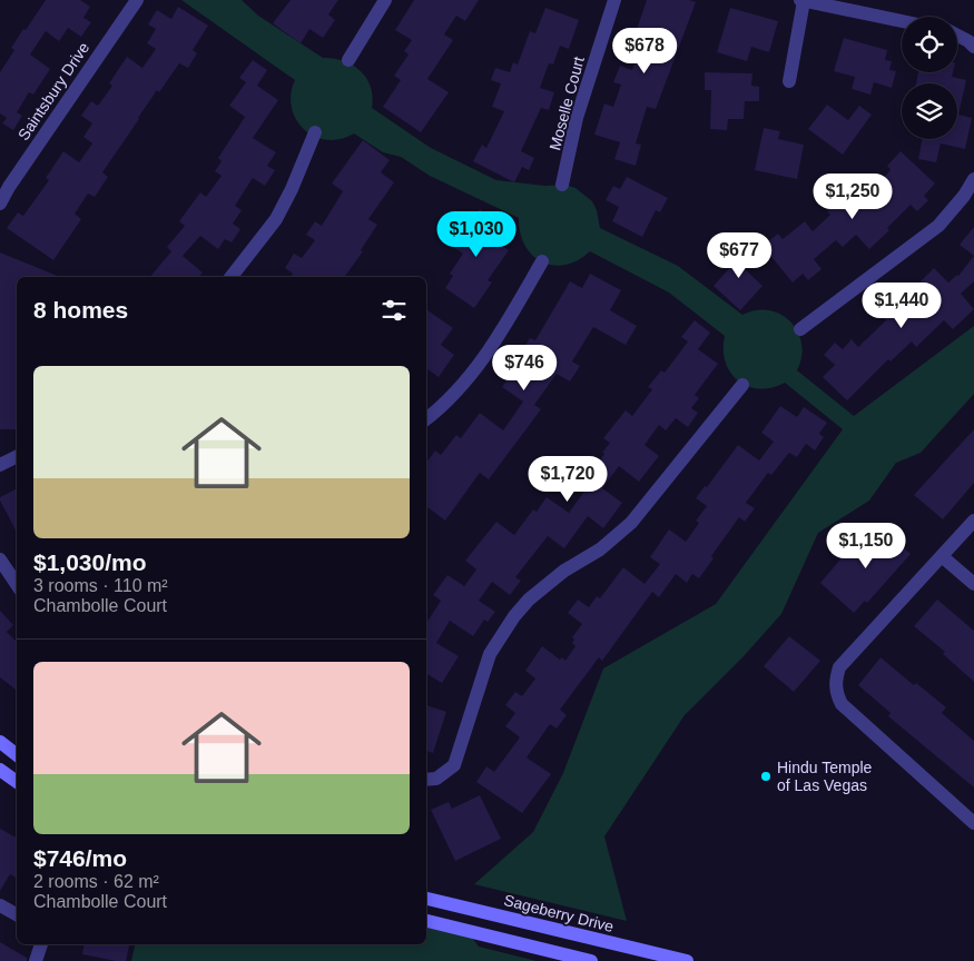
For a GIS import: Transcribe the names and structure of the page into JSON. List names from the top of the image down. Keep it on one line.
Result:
{"streets":{"street":["Saintsbury Drive","Moselle Court","Sageberry Drive"]},"places":["Hindu Temple of Las Vegas"],"page":{"price":["$678","$1,250","$1,030","$677","$1,440","$746","$1,720","$1,150"],"heading":"8 homes","list":[{"name":"$1,030/mo","note":"3 rooms · 110 m² · Chambolle Court"},{"name":"$746/mo","note":"2 rooms · 62 m² · Chambolle Court"}]}}
